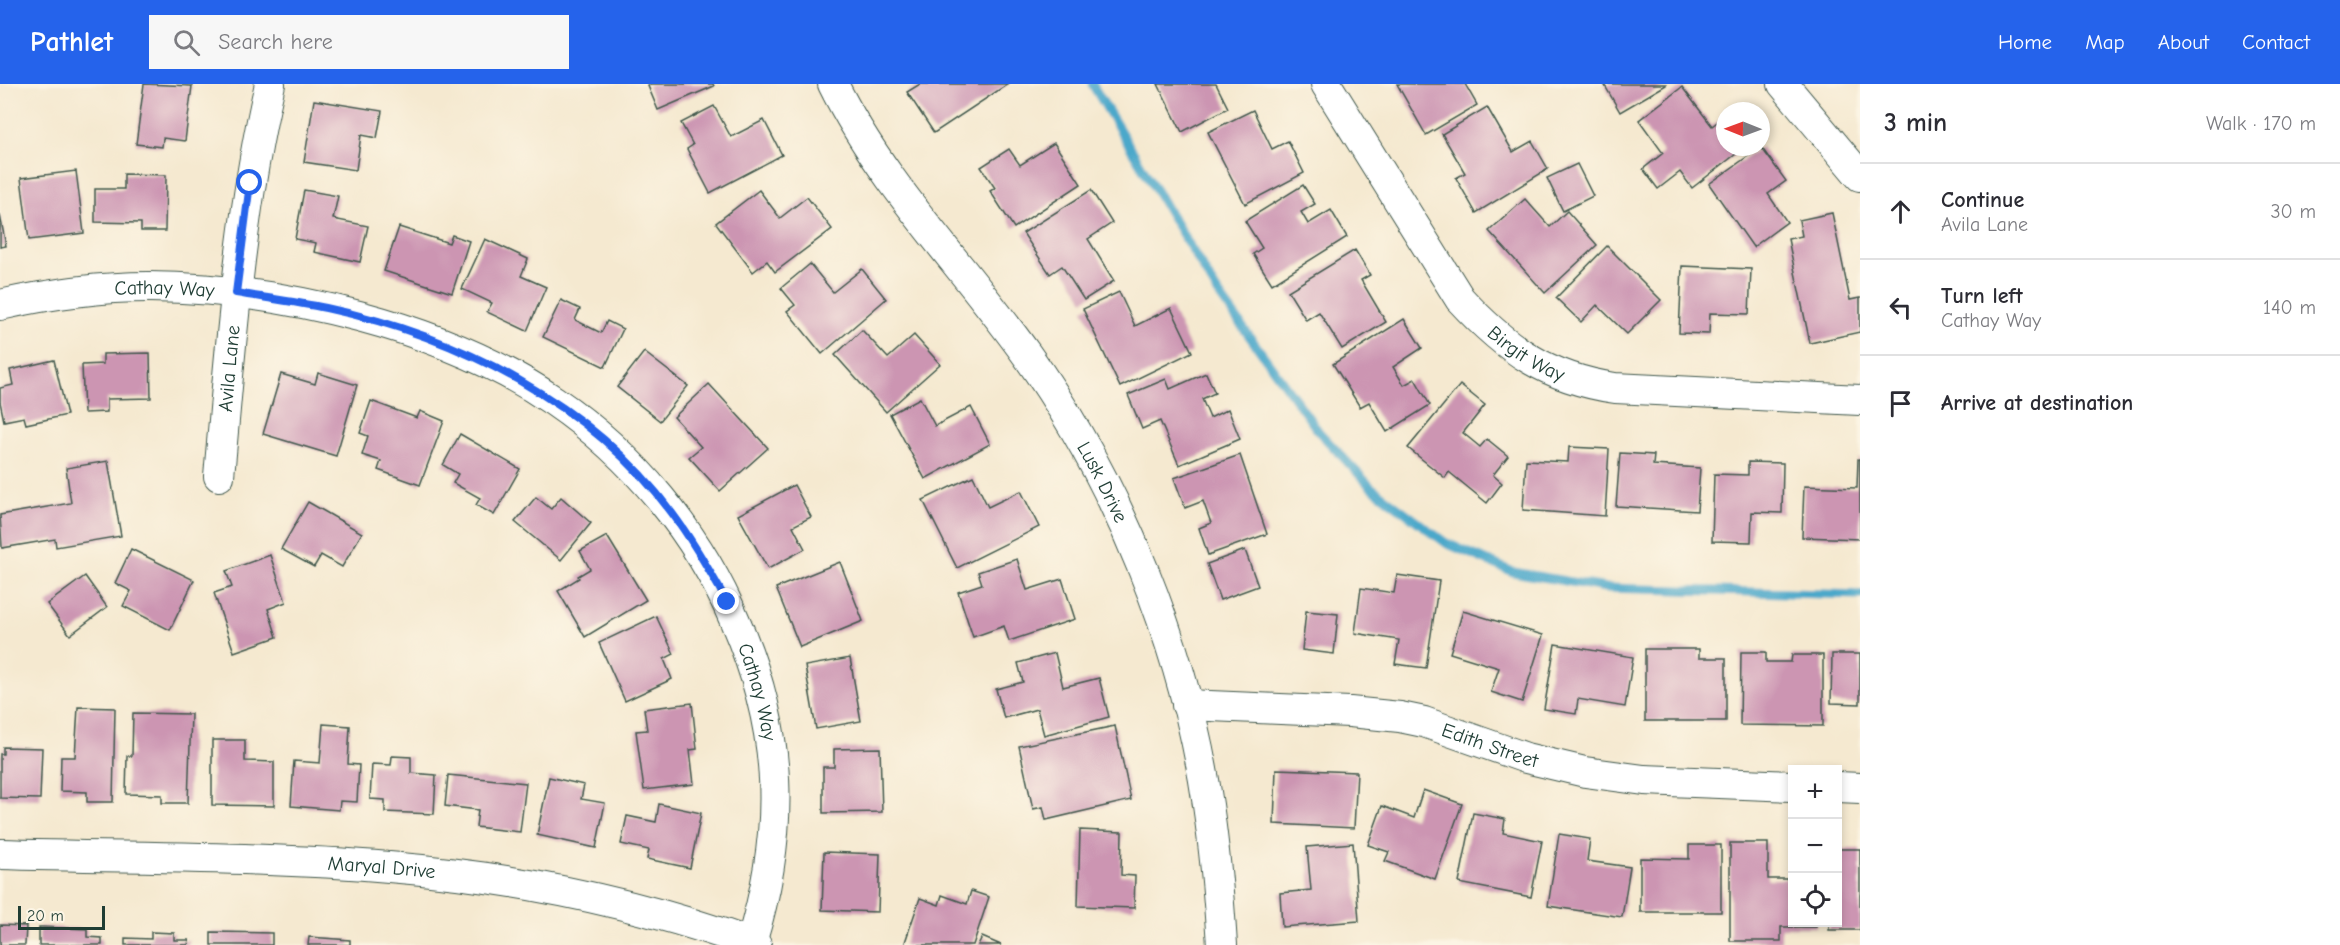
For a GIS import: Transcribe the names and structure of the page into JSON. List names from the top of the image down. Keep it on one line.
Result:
{"streets":{"street":["Cathay Way","Birgit Way","Avila Lane","Lusk Drive","Edith Street","Maryal Drive"]},"crossings":[["Cathay Way","Avila Lane"],["Cathay Way","Maryal Drive"],["Lusk Drive","Edith Street"]],"scale_bar":"20 m","north":"left","page":{"header":"Pathlet","search":"Search here","nav":["Home","Map","About","Contact"],"heading":["3 min","Walk · 170 m"],"list":[["Continue","Avila Lane","30 m"],["Turn left","Cathay Way","140 m"],"Arrive at destination"],"map_buttons":["+","−"],"scale":"20 m"}}
